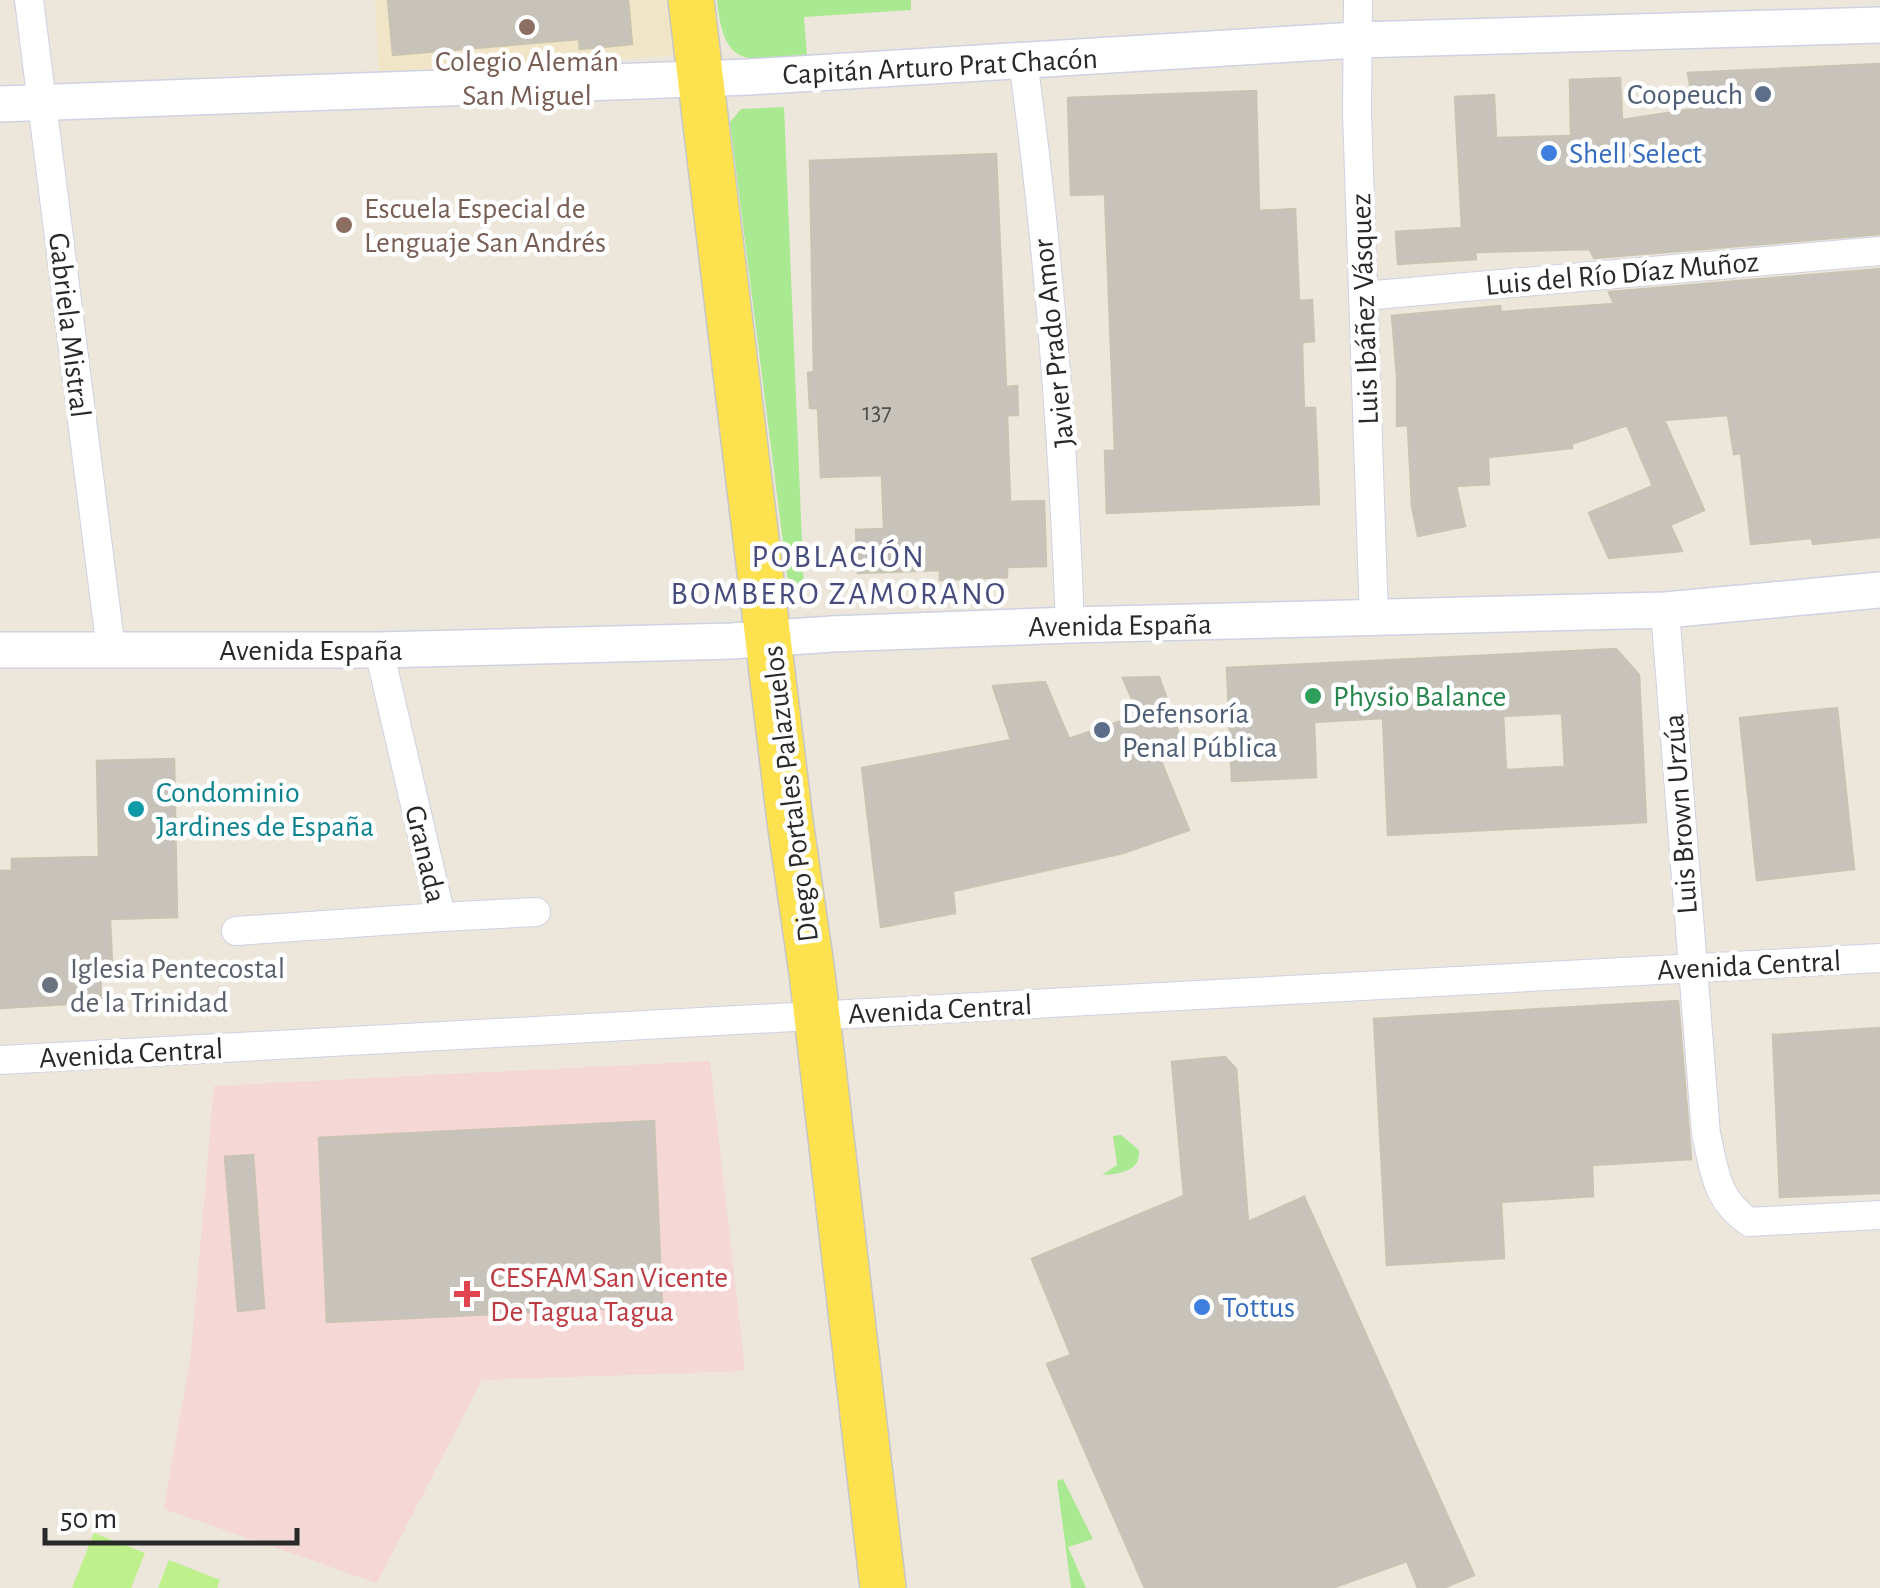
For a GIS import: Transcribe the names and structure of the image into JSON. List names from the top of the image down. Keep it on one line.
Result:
{"streets":{"main road":["Diego Portales Palazuelos"],"street":["Capitán Arturo Prat Chacón","Luis del Río Díaz Muñoz","Luis Ibáñez Vásquez","Gabriela Mistral","Javier Prado Amor","Avenida España","Luis Brown Urzúa","Granada","Avenida Central"]},"crossings":[["Capitán Arturo Prat Chacón","Luis Ibáñez Vásquez"],["Capitán Arturo Prat Chacón","Gabriela Mistral"],["Capitán Arturo Prat Chacón","Javier Prado Amor"],["Capitán Arturo Prat Chacón","Diego Portales Palazuelos"],["Luis del Río Díaz Muñoz","Luis Ibáñez Vásquez"],["Luis Ibáñez Vásquez","Avenida España"],["Gabriela Mistral","Avenida España"],["Javier Prado Amor","Avenida España"],["Avenida España","Diego Portales Palazuelos"],["Avenida España","Luis Brown Urzúa"],["Avenida España","Granada"],["Diego Portales Palazuelos","Avenida Central"],["Luis Brown Urzúa","Avenida Central"]],"districts":["POBLACIÓN BOMBERO ZAMORANO"],"places":{"other":["Colegio Alemán San Miguel","Coopeuch","Shell Select","Escuela Especial de Lenguaje San Andrés","Physio Balance","Defensoría Penal Pública","Condominio Jardines de España","Iglesia Pentecostal de la Trinidad","Tottus"],"health":["CESFAM San Vicente De Tagua Tagua"]},"house_numbers":["137"],"scale_bar":"50 m"}
